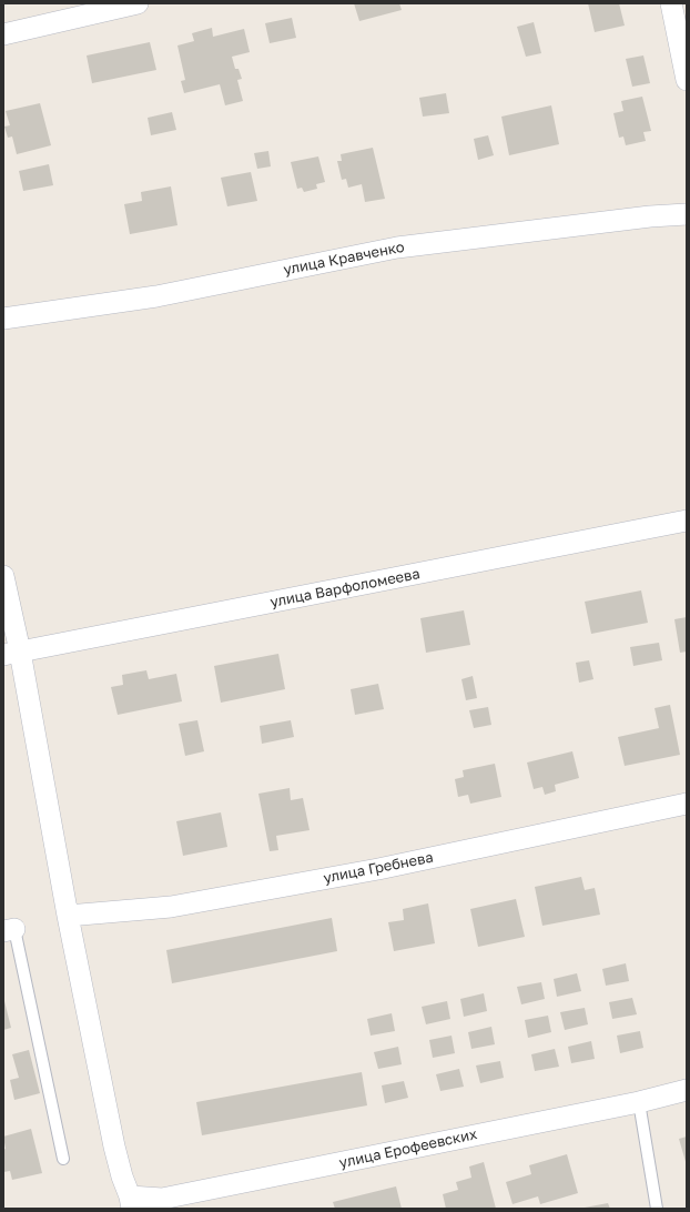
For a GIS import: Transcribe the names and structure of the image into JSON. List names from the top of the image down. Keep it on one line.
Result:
{"streets":{"street":["улица Кравченко","улица Варфоломеева","улица Гребнева","улица Ерофеевских"]}}
